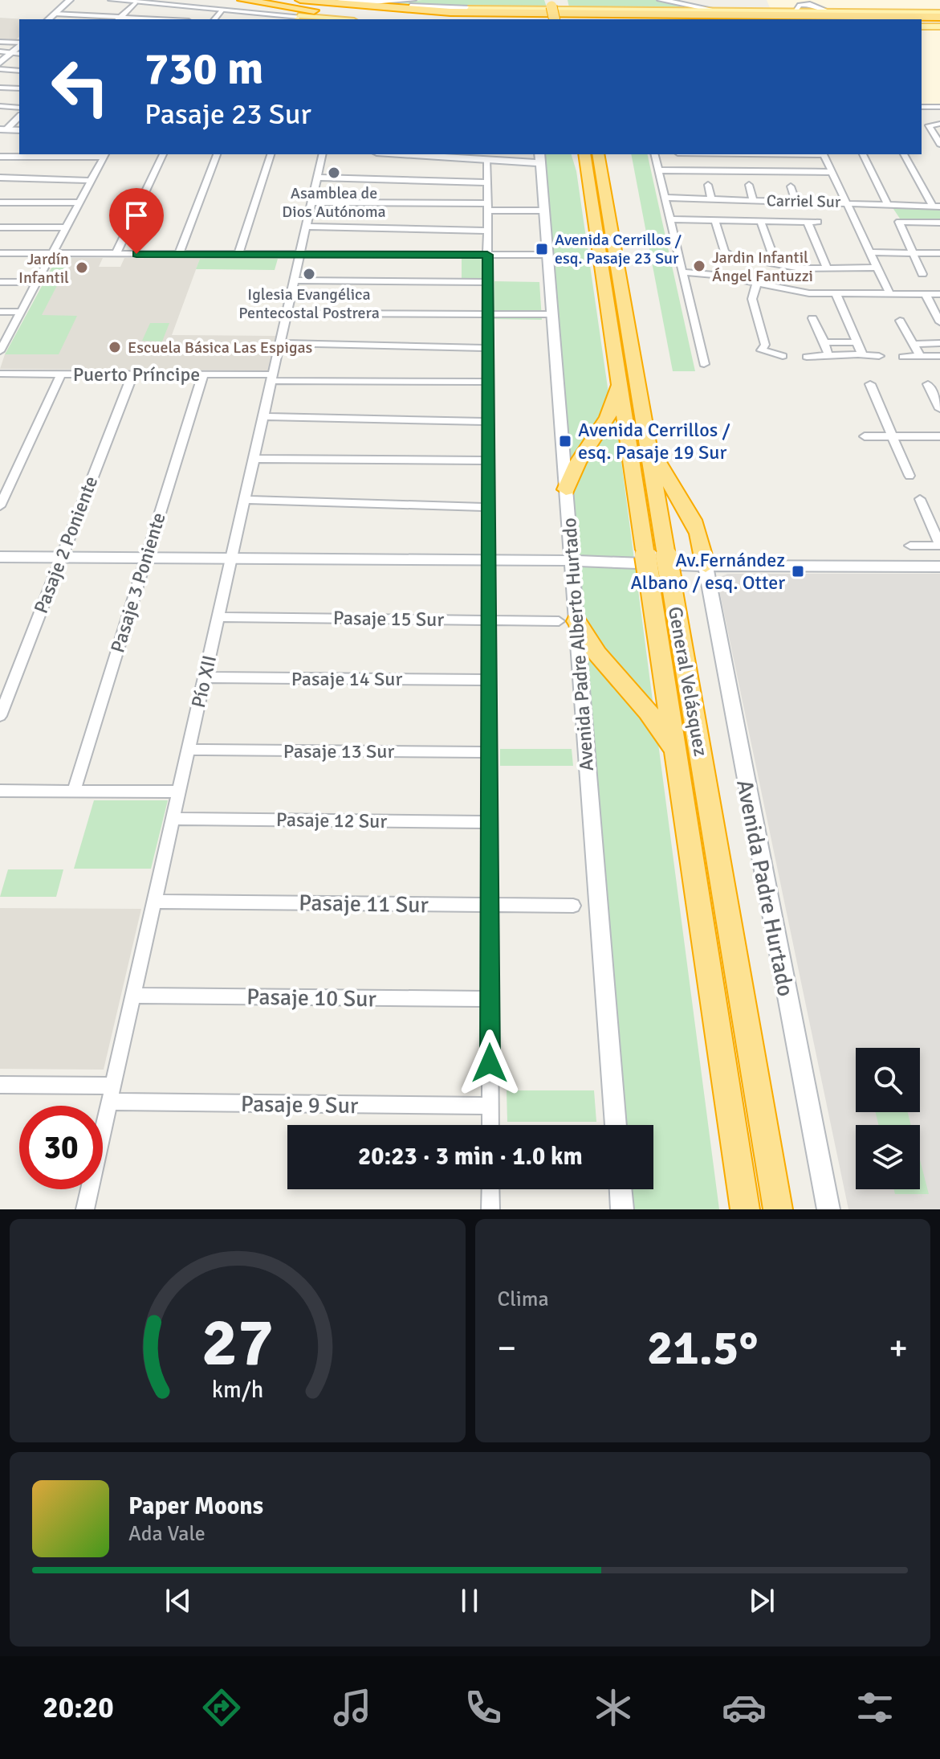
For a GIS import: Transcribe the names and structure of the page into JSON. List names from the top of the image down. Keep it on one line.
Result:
{"streets":{"highway":["General Velásquez"],"main road":["Avenida Padre Alberto Hurtado","Avenida Padre Hurtado"],"street":["Carriel Sur","Puerto Príncipe","Pasaje 2 Poniente","Pasaje 3 Poniente","Pasaje 15 Sur","Pasaje 14 Sur","Pío XII","Pasaje 13 Sur","Pasaje 12 Sur","Pasaje 11 Sur","Pasaje 10 Sur","Pasaje 9 Sur"]},"crossings":[["Puerto Príncipe","Pasaje 2 Poniente"],["Puerto Príncipe","Pasaje 3 Poniente"],["Puerto Príncipe","Pío XII"],["Pasaje 15 Sur","Avenida Padre Alberto Hurtado"],["Pasaje 15 Sur","Pío XII"],["Pasaje 14 Sur","Pío XII"],["Pío XII","Pasaje 13 Sur"],["Pío XII","Pasaje 12 Sur"],["Pío XII","Pasaje 11 Sur"],["Pío XII","Pasaje 10 Sur"],["Pío XII","Pasaje 9 Sur"]],"places":{"other":["Asamblea de Dios Autónoma","Jardin Infantil Ángel Fantuzzi","Jardín Infantil","Iglesia Evangélica Pentecostal Postrera","Escuela Básica Las Espigas"],"transit":["Avenida Cerrillos / esq. Pasaje 23 Sur","Avenida Cerrillos / esq. Pasaje 19 Sur","Av.Fernández Albano / esq. Otter"]},"page":{"turn":["730 m","Pasaje 23 Sur"],"limit":"30","trip":"20:23 · 3 min · 1.0 km","tile":"Clima","heat":["−","21.5°","+"],"song":["Paper Moons","Ada Vale"],"tabs":"20:20","gauge":["27","km/h"]}}
